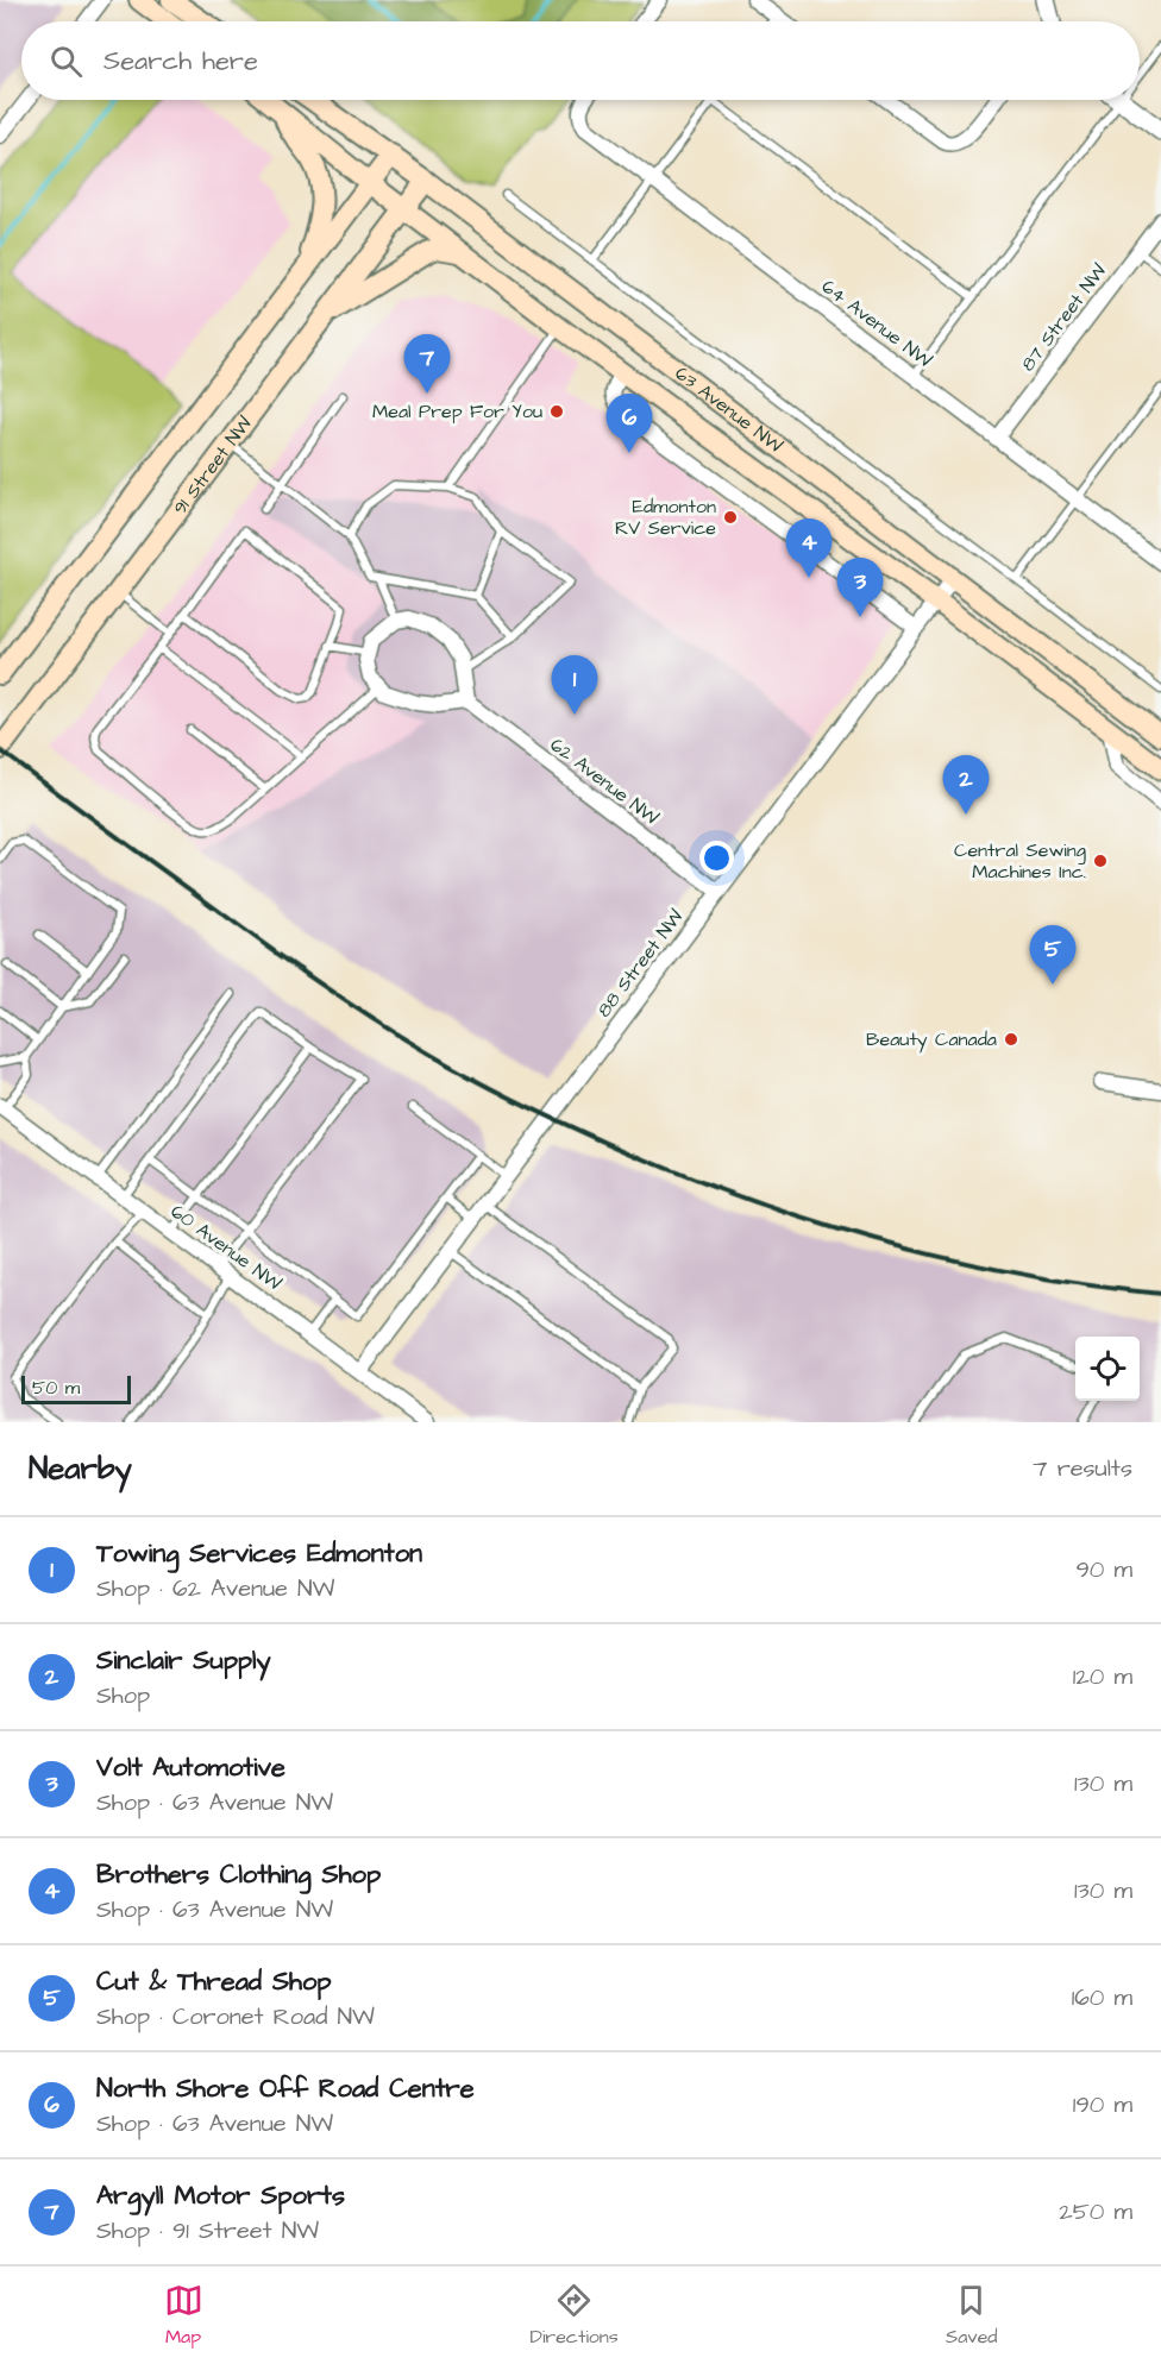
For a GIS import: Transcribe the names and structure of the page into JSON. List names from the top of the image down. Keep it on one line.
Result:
{"streets":{"main road":["63 Avenue NW","91 Street NW"],"street":["87 Street NW","64 Avenue NW","62 Avenue NW","88 Street NW","60 Avenue NW"]},"crossings":[["87 Street NW","64 Avenue NW"],["63 Avenue NW","91 Street NW"],["63 Avenue NW","88 Street NW"],["62 Avenue NW","88 Street NW"],["88 Street NW","60 Avenue NW"]],"places":["Meal Prep For You","Edmonton RV Service","Central Sewing Machines Inc.","Beauty Canada"],"scale_bar":"50 m","page":{"search":"Search here","pins":["7","6","4","3","1","2","5"],"scale":"50 m","heading":["Nearby","7 results"],"list":[{"mark":"1","name":"Towing Services Edmonton","note":"Shop · 62 Avenue NW","value":"90 m"},{"mark":"2","name":"Sinclair Supply","note":"Shop","value":"120 m"},{"mark":"3","name":"Volt Automotive","note":"Shop · 63 Avenue NW","value":"130 m"},{"mark":"4","name":"Brothers Clothing Shop","note":"Shop · 63 Avenue NW","value":"130 m"},{"mark":"5","name":"Cut & Thread Shop","note":"Shop · Coronet Road NW","value":"160 m"},{"mark":"6","name":"North Shore Off Road Centre","note":"Shop · 63 Avenue NW","value":"190 m"},{"mark":"7","name":"Argyll Motor Sports","note":"Shop · 91 Street NW","value":"250 m"}],"nav":["Map","Directions","Saved"]}}
